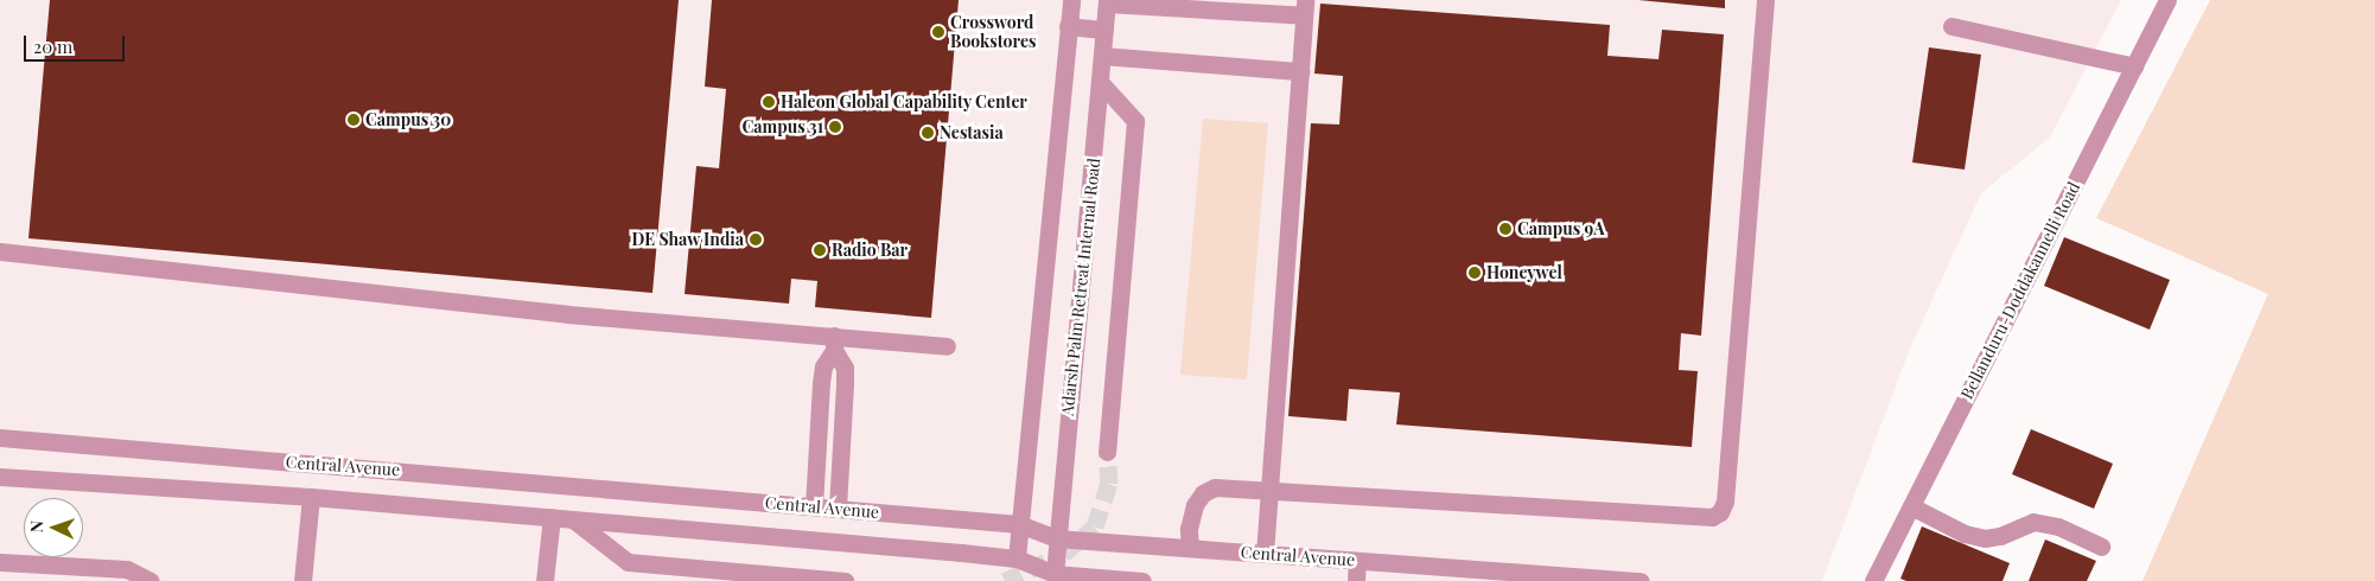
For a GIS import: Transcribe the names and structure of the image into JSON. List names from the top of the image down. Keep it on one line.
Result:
{"streets":{"street":["Adarsh Palm Retreat Internal Road","Bellanduru-Doddakannelli Road","Central Avenue"]},"crossings":[["Adarsh Palm Retreat Internal Road","Central Avenue"]],"places":["Crossword Bookstores","Haleon Global Capability Center","Campus 30","Campus 31","Nestasia","Campus 9A","DE Shaw India","Radio Bar","Honeywel"],"scale_bar":"20 m","north":"left"}
